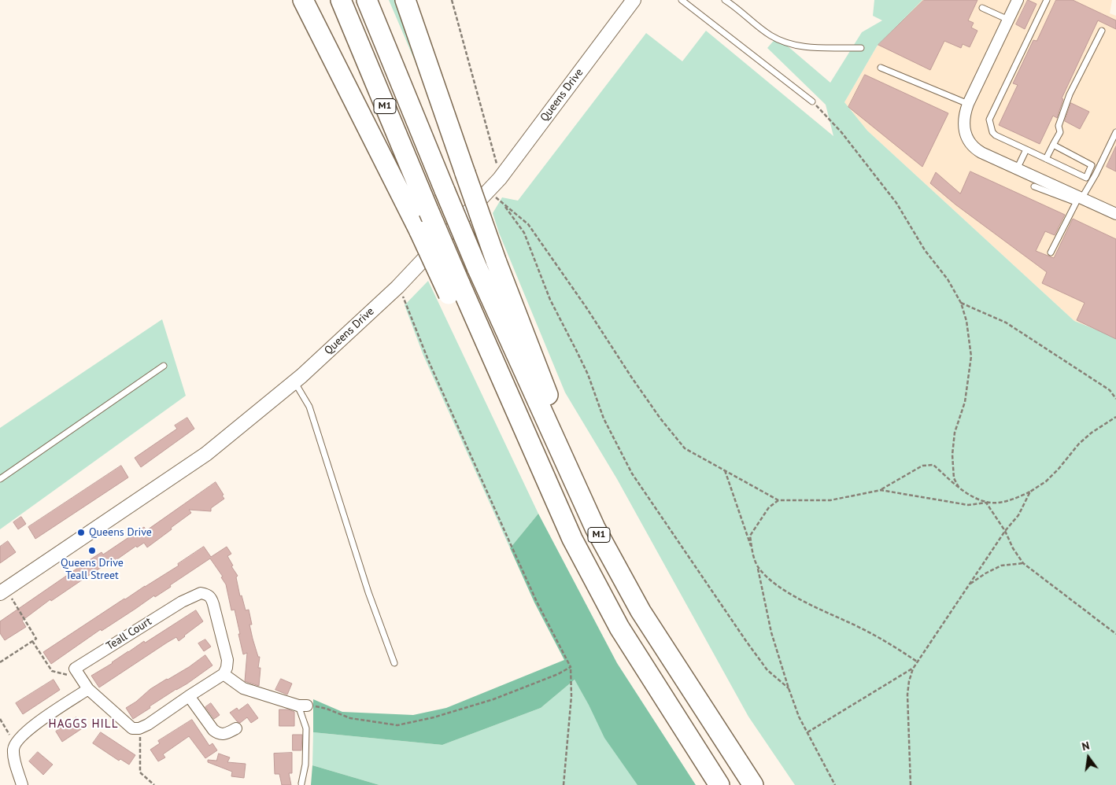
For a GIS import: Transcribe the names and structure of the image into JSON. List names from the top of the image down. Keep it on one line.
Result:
{"streets":{"highway":["M1"],"street":["Queens Drive","Teall Court"]},"districts":["HAGGS HILL"],"places":["Queens Drive","Queens Drive Teall Street"],"north":"top"}
